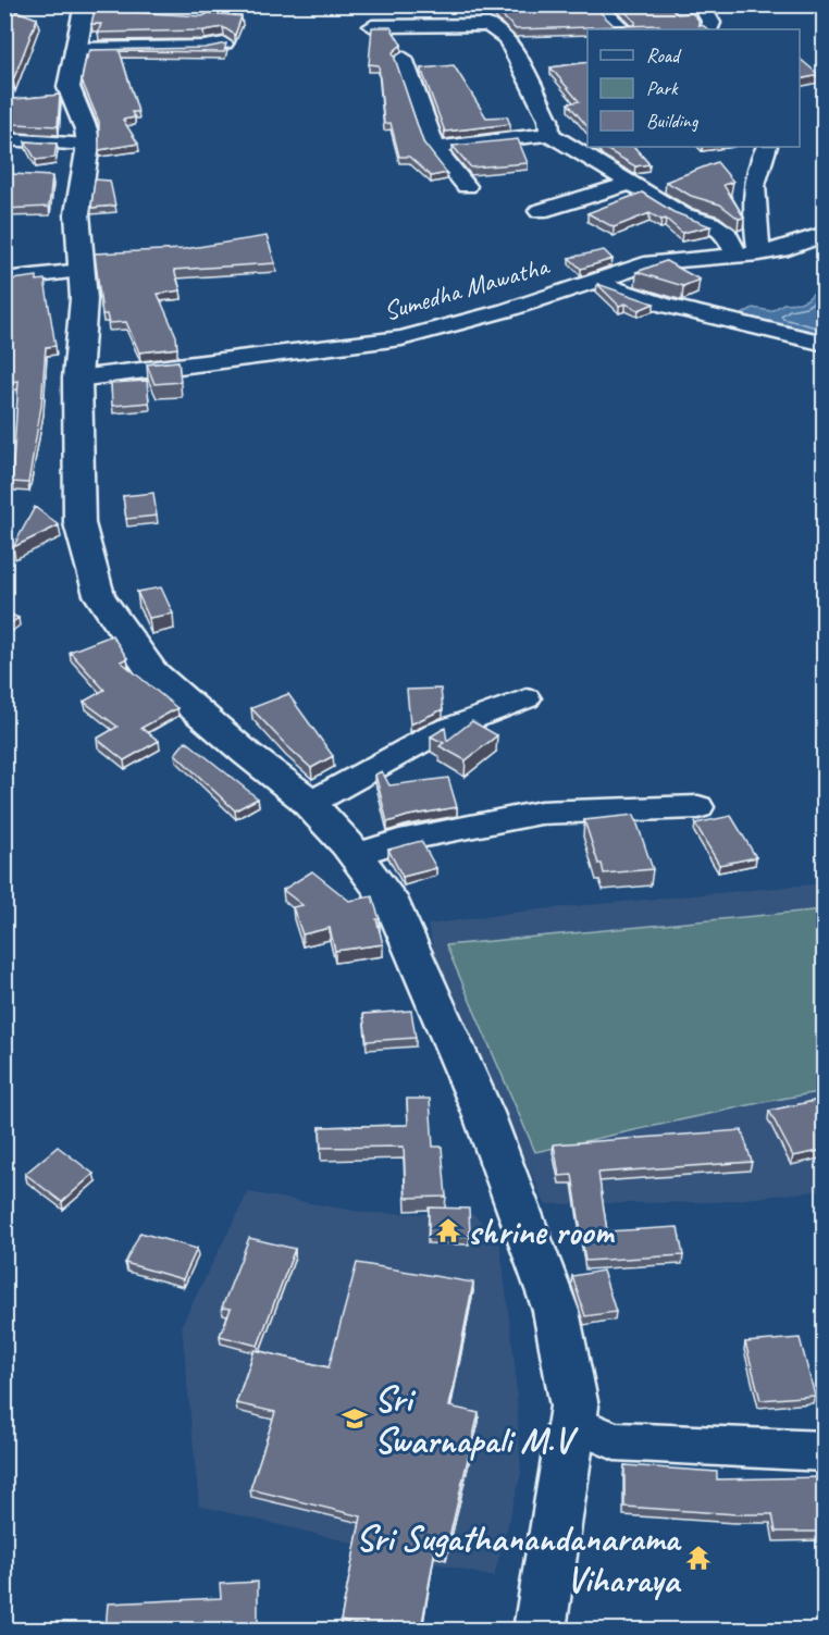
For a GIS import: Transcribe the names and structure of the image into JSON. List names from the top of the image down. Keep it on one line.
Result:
{"streets":{"street":["Sumedha Mawatha"]},"places":{"temple":["shrine room","Sri Sugathanandanarama Viharaya"],"school or university":["Sri Swarnapali M.V"]},"legend":["Road","Park","Building"]}
